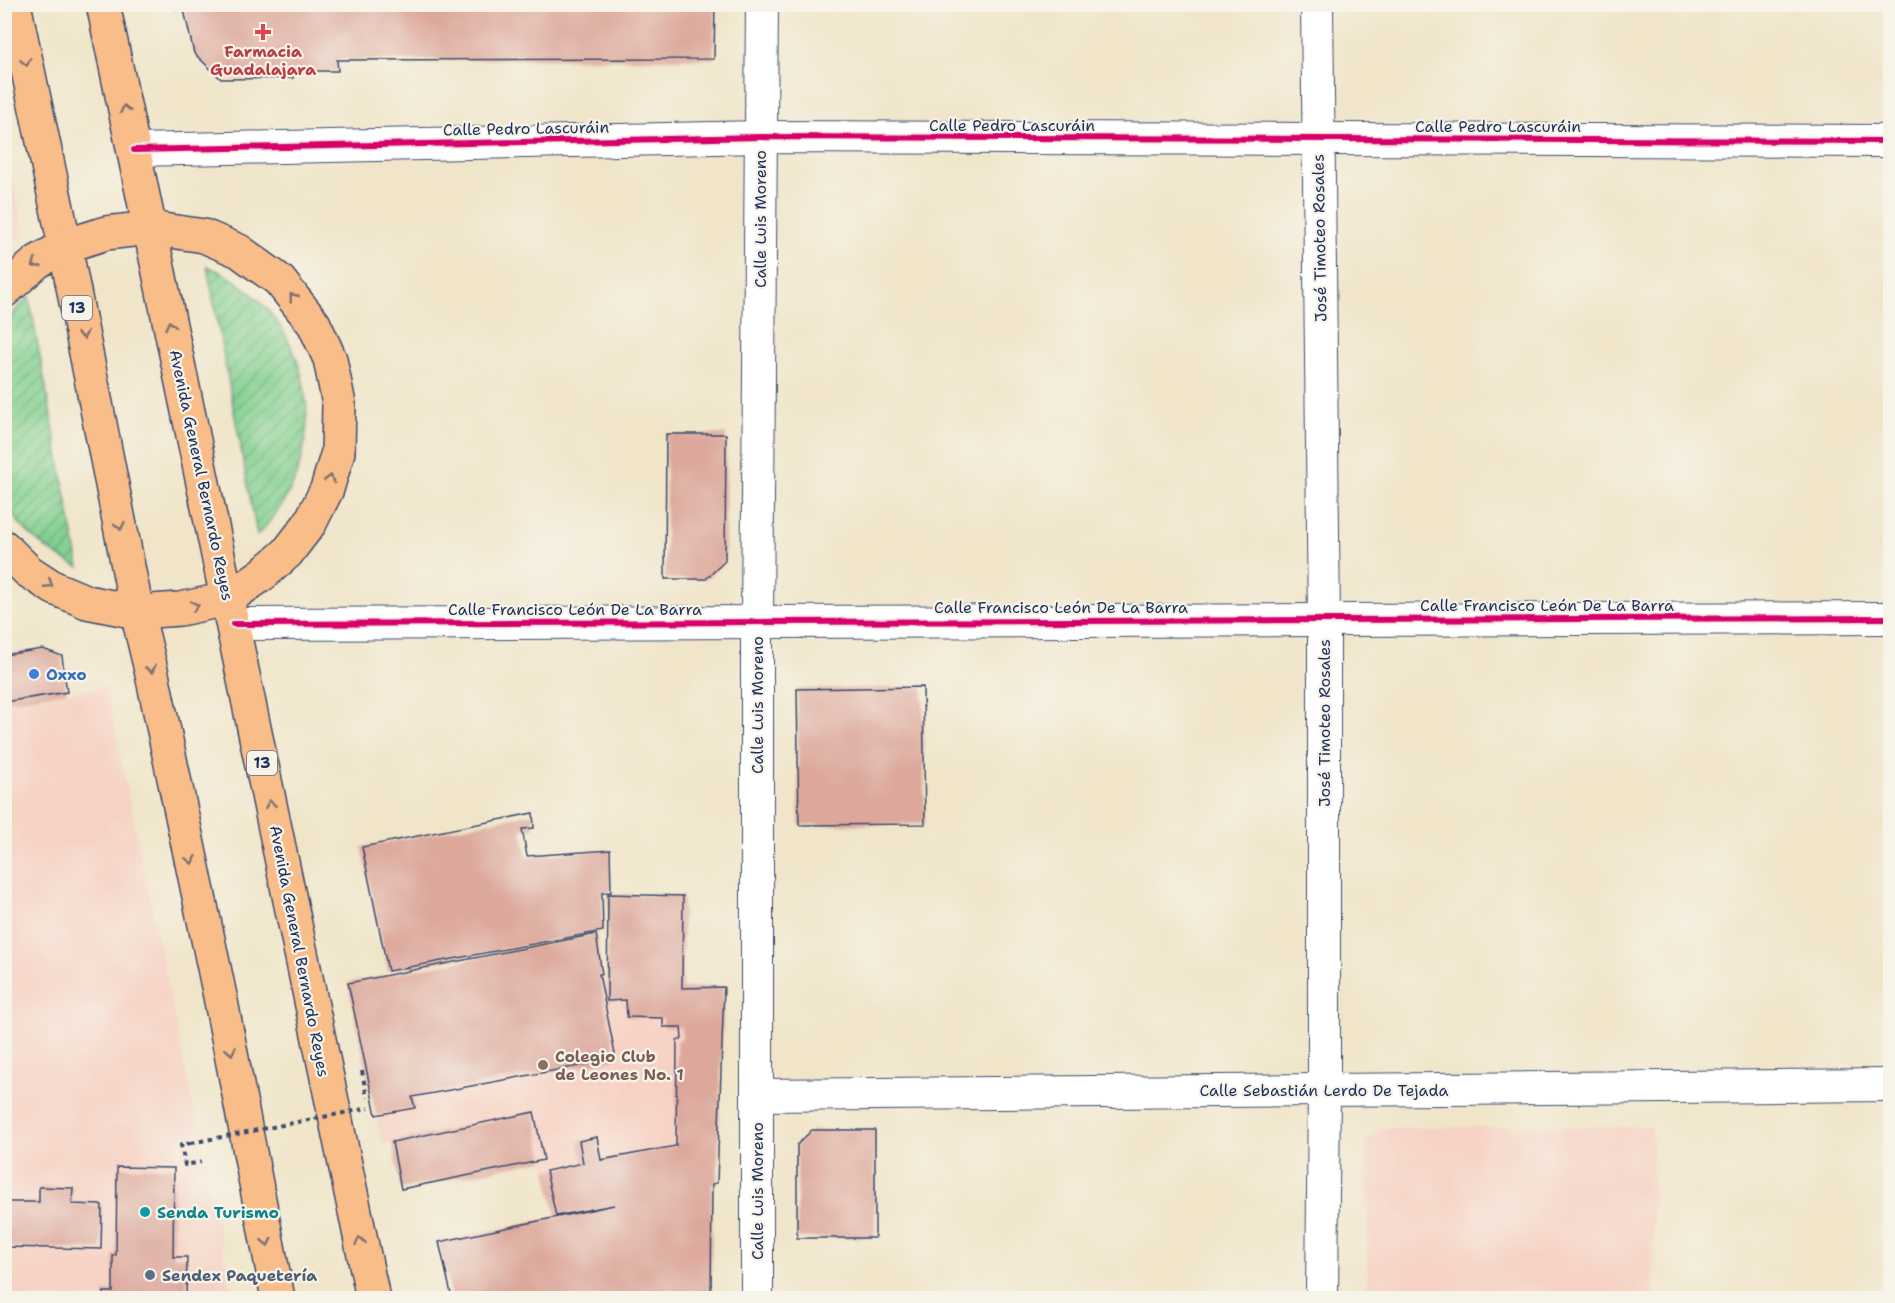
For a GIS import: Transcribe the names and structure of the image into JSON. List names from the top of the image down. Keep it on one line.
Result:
{"streets":{"main road":["13","Avenida General Bernardo Reyes"],"street":["Calle Pedro Lascuráin","Calle Luis Moreno","José Timoteo Rosales","Calle Francisco León De La Barra","Calle Sebastián Lerdo De Tejada"]},"crossings":[["Calle Pedro Lascuráin","Calle Luis Moreno"],["Calle Pedro Lascuráin","José Timoteo Rosales"],["Calle Pedro Lascuráin","Avenida General Bernardo Reyes"],["Calle Luis Moreno","Calle Francisco León De La Barra"],["Calle Luis Moreno","Calle Sebastián Lerdo De Tejada"],["José Timoteo Rosales","Calle Francisco León De La Barra"],["José Timoteo Rosales","Calle Sebastián Lerdo De Tejada"],["Avenida General Bernardo Reyes","Calle Francisco León De La Barra"]],"places":{"health":["Farmacia Guadalajara"],"other":["Oxxo","Colegio Club de Leones No. 1","Senda Turismo","Sendex Paquetería"]}}
